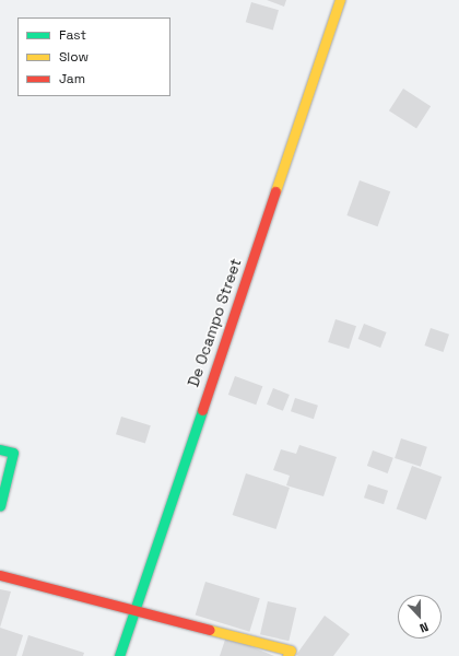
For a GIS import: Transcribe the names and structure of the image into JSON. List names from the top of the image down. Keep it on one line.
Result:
{"streets":{"street":["De Ocampo Street"]},"legend":["Fast","Slow","Jam"],"north":"bottom"}
